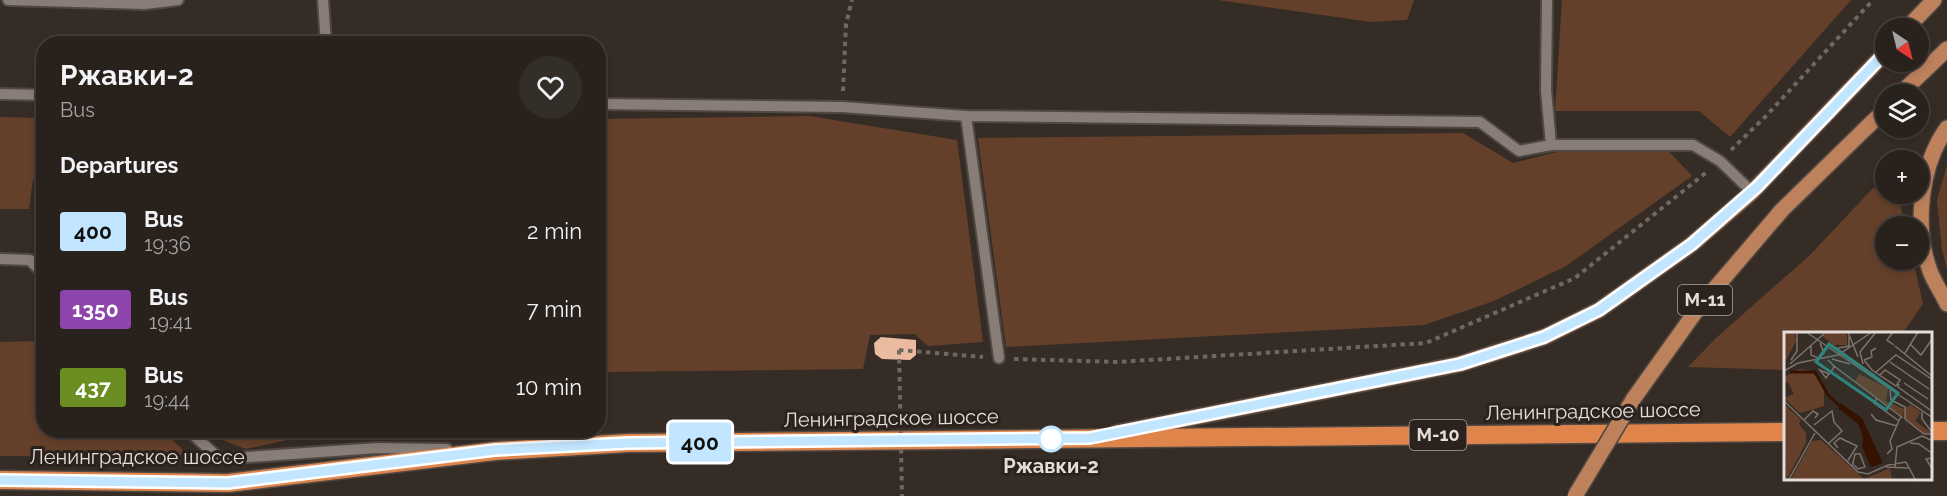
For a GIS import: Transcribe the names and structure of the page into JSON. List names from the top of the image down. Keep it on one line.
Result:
{"streets":{"highway":["Ленинградское шоссе","М-10"],"main road":["М-11"]},"places":["Ржавки-2"],"lines":["bus line 400"],"north":"bottom right","page":{"on_map":"400","map_buttons":["+","−"],"heading":[["Ржавки-2","Bus"],"Departures"],"list":[{"mark":"400","name":"Bus","note":"19:36","value":"2 min"},{"mark":"1350","name":"Bus","note":"19:41","value":"7 min"},{"mark":"437","name":"Bus","note":"19:44","value":"10 min"}]}}
